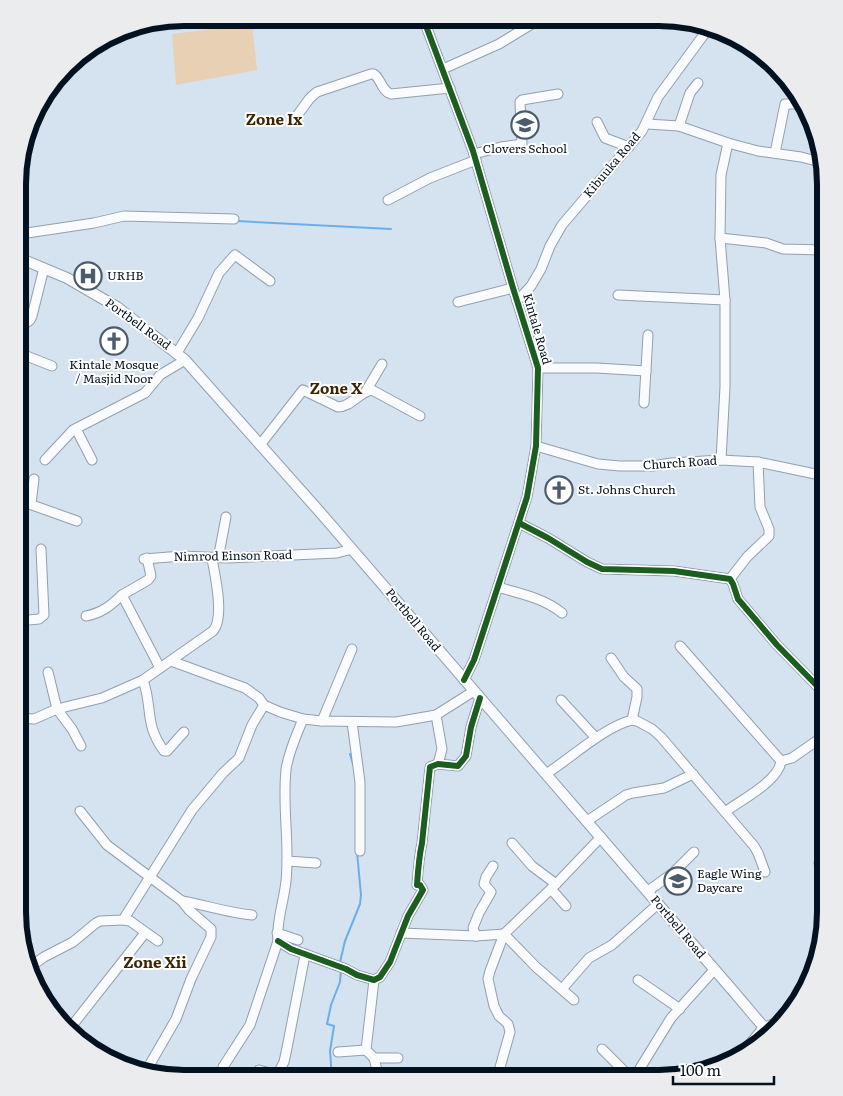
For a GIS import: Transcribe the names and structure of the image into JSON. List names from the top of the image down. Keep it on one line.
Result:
{"streets":{"main road":["Portbell Road"],"street":["Kibuuka Road","Kintale Road","Church Road","Nimrod Einson Road"]},"crossings":[["Kibuuka Road","Kintale Road"],["Portbell Road","Kintale Road"],["Portbell Road","Nimrod Einson Road"],["Kintale Road","Church Road"]],"districts":["Zone Ix","Zone X","Zone Xii"],"places":{"school or university":["Clovers School","Eagle Wing Daycare"],"hospital":["URHB"],"church":["Kintale Mosque / Masjid Noor","St. Johns Church"]},"scale_bar":"100 m"}
